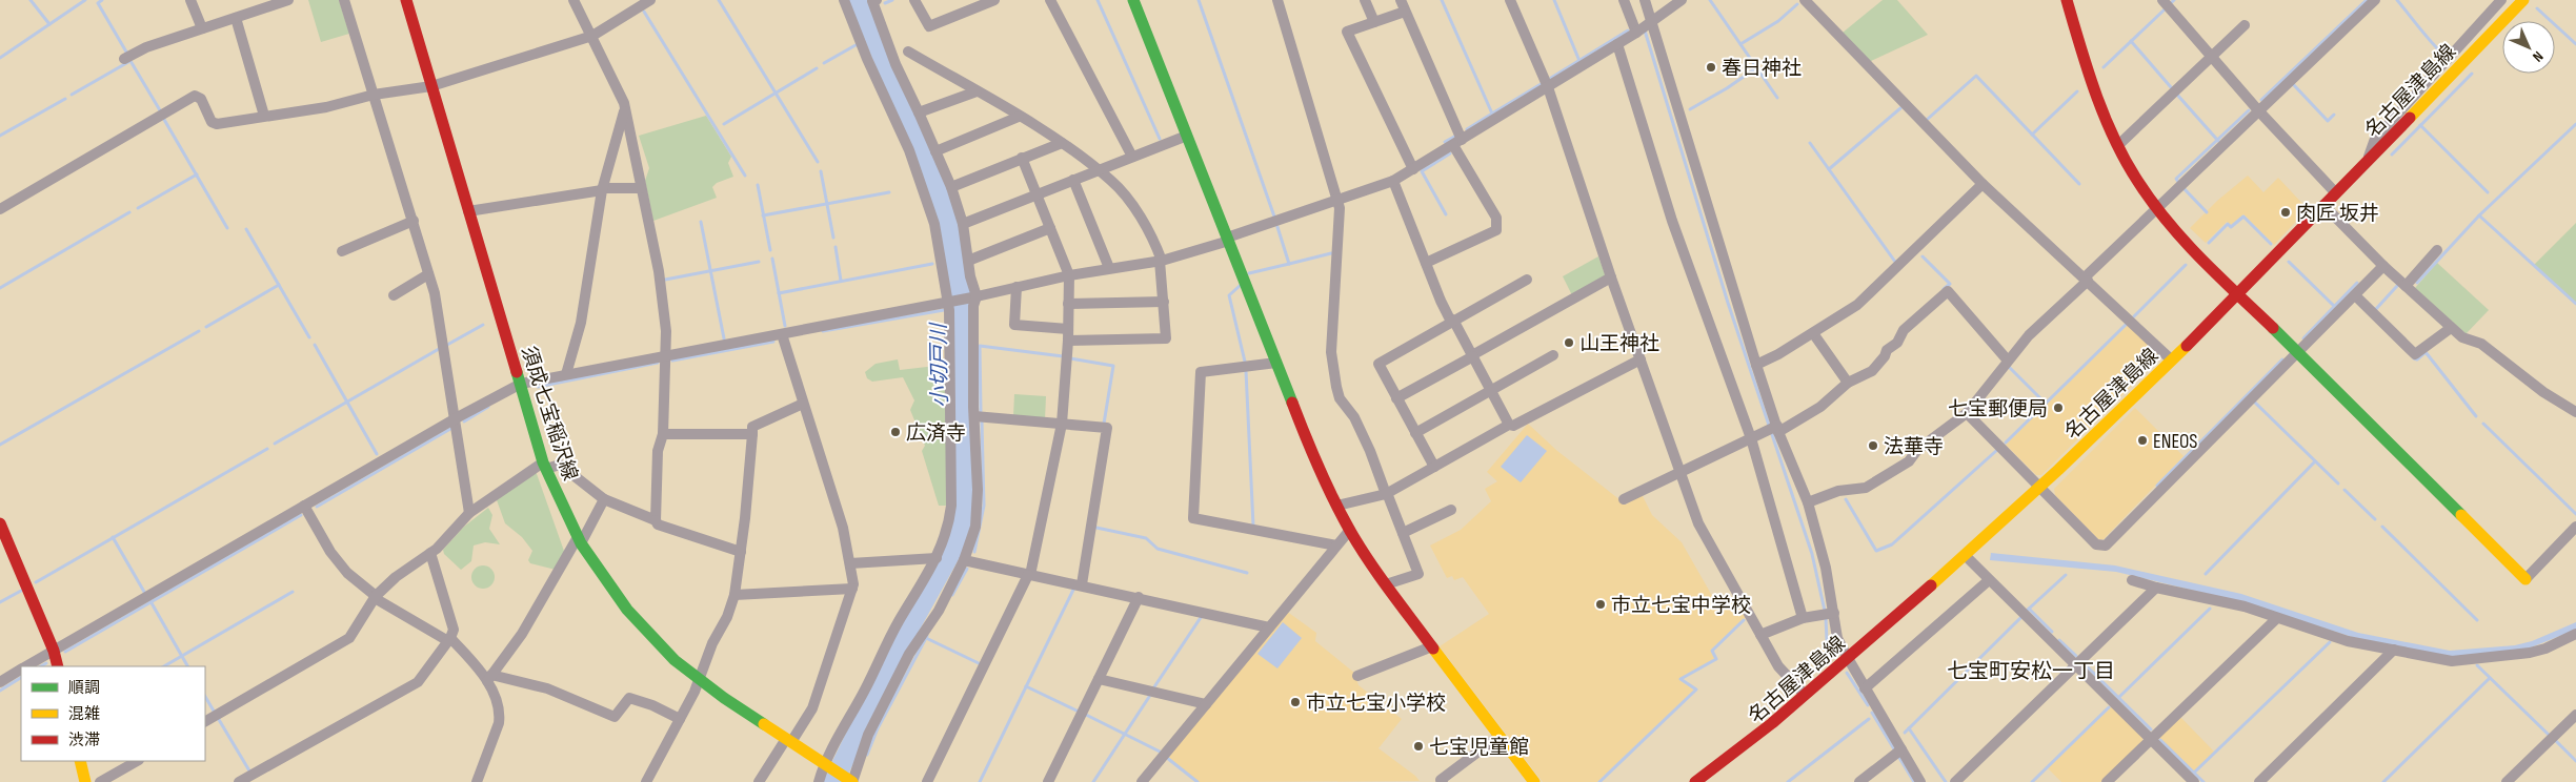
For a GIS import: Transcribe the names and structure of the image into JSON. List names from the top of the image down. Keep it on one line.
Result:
{"streets":{"main road":["名古屋津島線","須成七宝稲沢線"]},"districts":["七宝町安松一丁目"],"water":["小切戸川"],"places":["春日神社","肉匠 坂井","山王神社","七宝郵便局","広済寺","ENEOS","法華寺","市立七宝中学校","市立七宝小学校","七宝児童館"],"legend":["順調","混雑","渋滞"],"north":"bottom right"}
